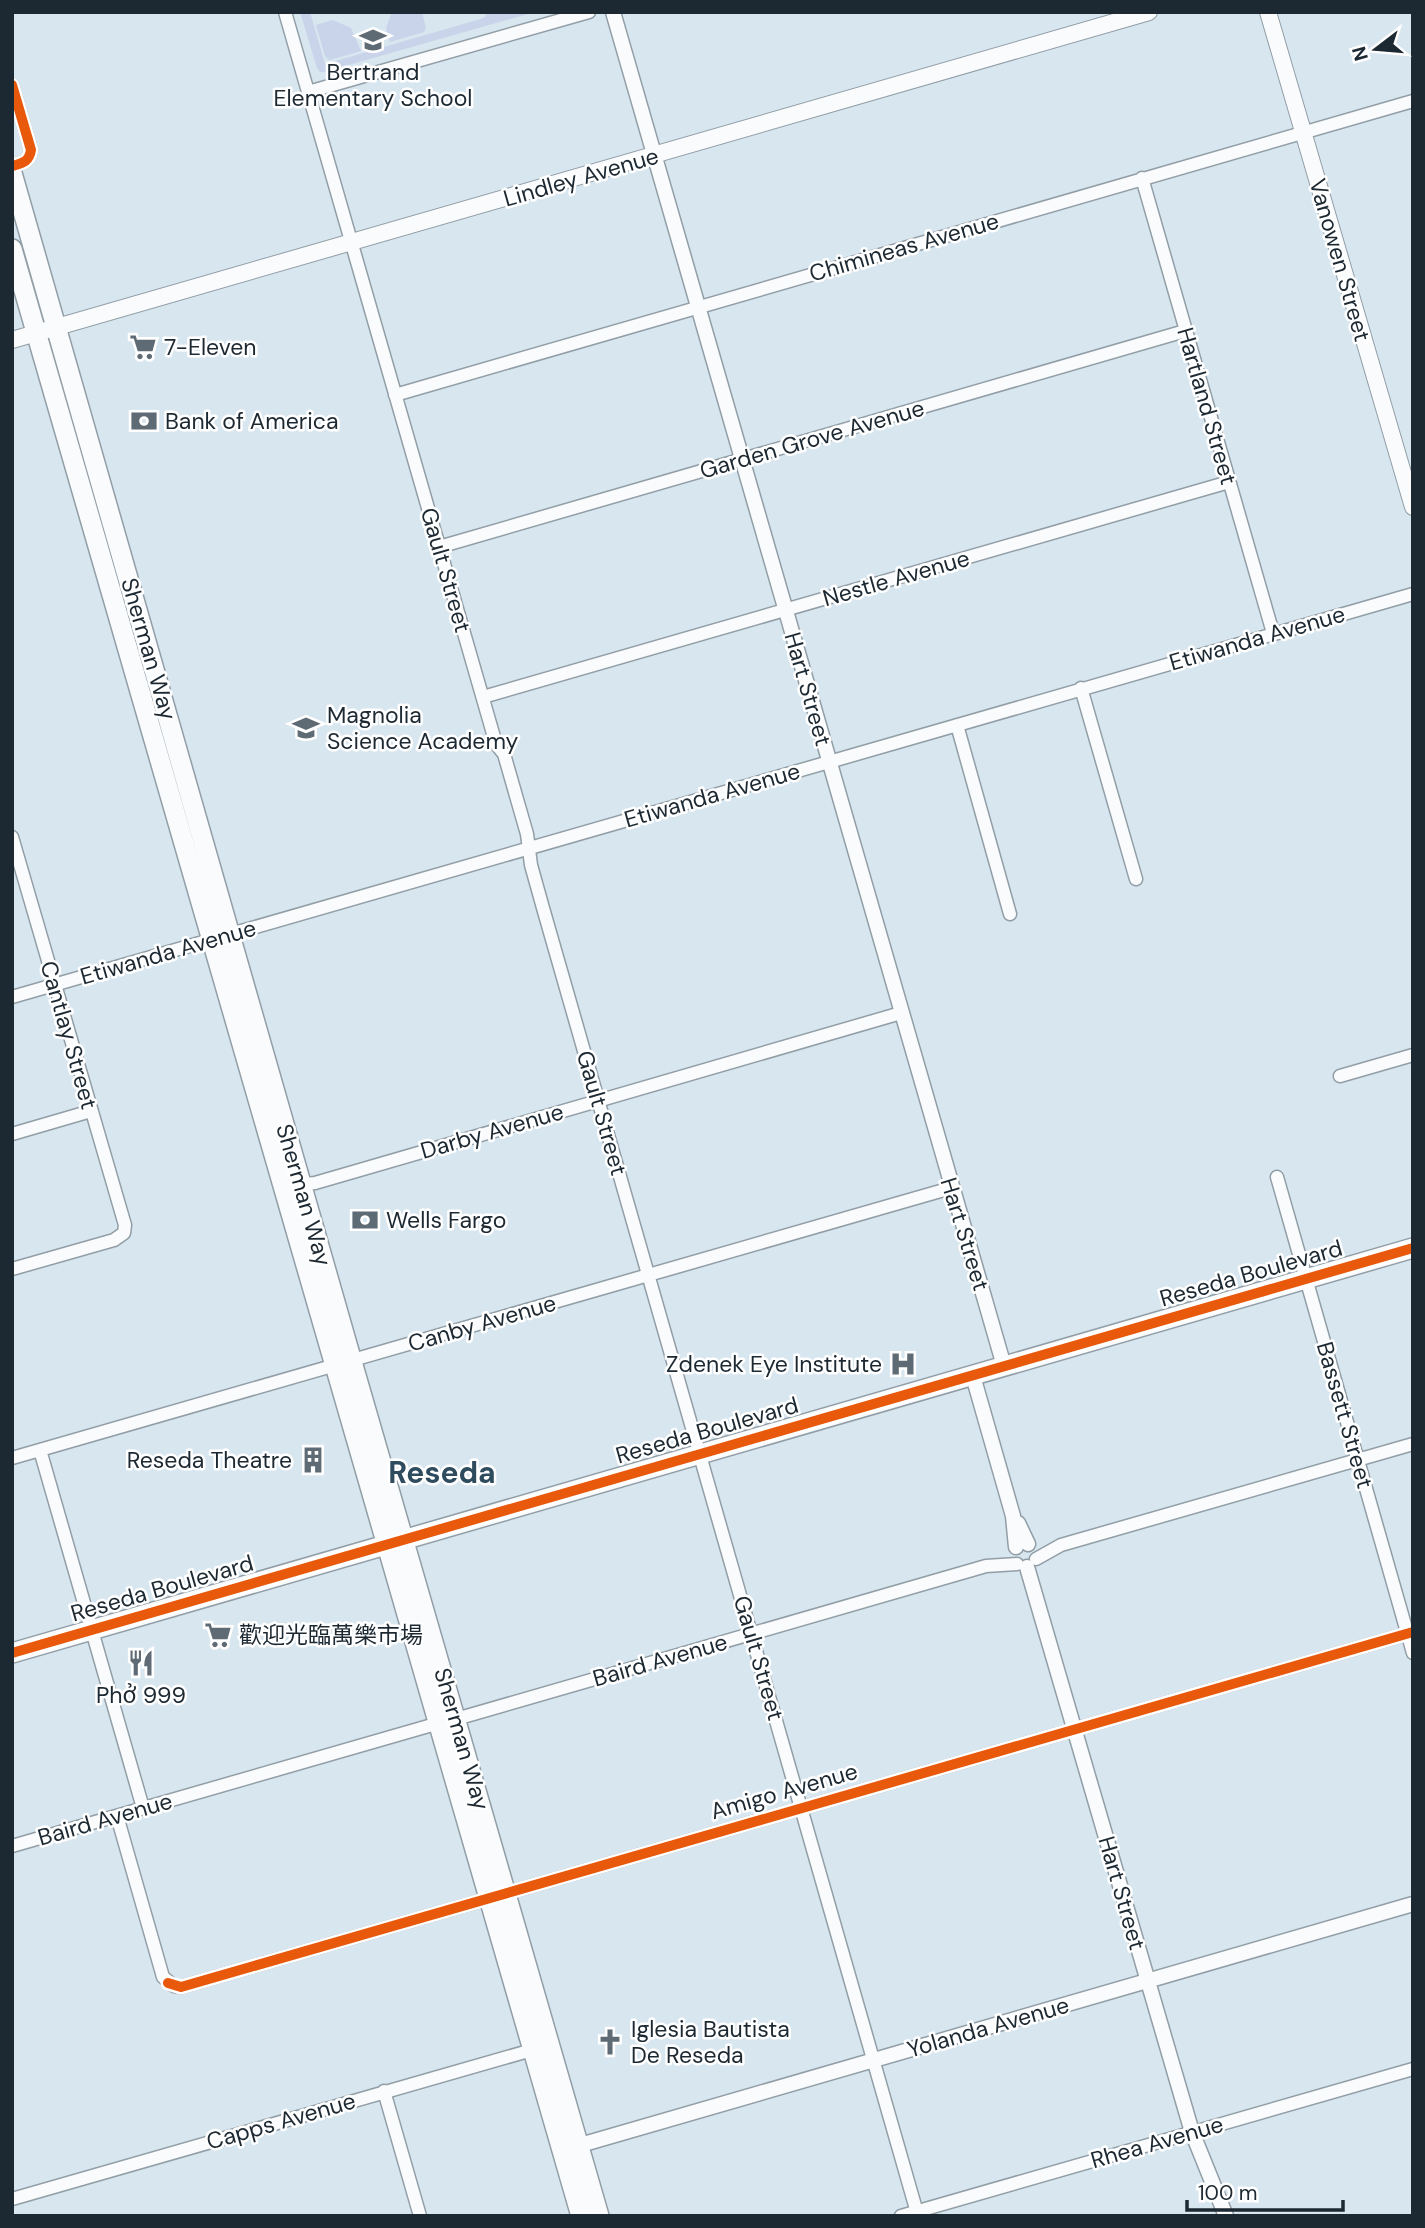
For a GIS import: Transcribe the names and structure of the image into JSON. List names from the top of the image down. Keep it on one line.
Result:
{"streets":{"main road":["Lindley Avenue","Vanowen Street","Sherman Way","Reseda Boulevard"],"street":["Chimineas Avenue","Hartland Street","Garden Grove Avenue","Gault Street","Nestle Avenue","Etiwanda Avenue","Hart Street","Cantlay Street","Darby Avenue","Canby Avenue","Bassett Street","Baird Avenue","Amigo Avenue","Yolanda Avenue","Capps Avenue","Rhea Avenue"]},"crossings":[["Lindley Avenue","Gault Street"],["Lindley Avenue","Sherman Way"],["Lindley Avenue","Hart Street"],["Chimineas Avenue","Vanowen Street"],["Chimineas Avenue","Hartland Street"],["Chimineas Avenue","Gault Street"],["Chimineas Avenue","Hart Street"],["Hartland Street","Garden Grove Avenue"],["Hartland Street","Nestle Avenue"],["Hartland Street","Etiwanda Avenue"],["Garden Grove Avenue","Gault Street"],["Garden Grove Avenue","Hart Street"],["Gault Street","Nestle Avenue"],["Gault Street","Etiwanda Avenue"],["Gault Street","Darby Avenue"],["Gault Street","Reseda Boulevard"],["Gault Street","Canby Avenue"],["Gault Street","Baird Avenue"],["Gault Street","Amigo Avenue"],["Gault Street","Yolanda Avenue"],["Gault Street","Rhea Avenue"],["Nestle Avenue","Hart Street"],["Etiwanda Avenue","Sherman Way"],["Etiwanda Avenue","Hart Street"],["Etiwanda Avenue","Cantlay Street"],["Sherman Way","Darby Avenue"],["Sherman Way","Reseda Boulevard"],["Sherman Way","Canby Avenue"],["Sherman Way","Baird Avenue"],["Sherman Way","Amigo Avenue"],["Sherman Way","Yolanda Avenue"],["Sherman Way","Capps Avenue"],["Hart Street","Darby Avenue"],["Hart Street","Reseda Boulevard"],["Hart Street","Canby Avenue"],["Hart Street","Baird Avenue"],["Hart Street","Amigo Avenue"],["Hart Street","Yolanda Avenue"],["Hart Street","Rhea Avenue"],["Reseda Boulevard","Bassett Street"],["Bassett Street","Baird Avenue"],["Bassett Street","Amigo Avenue"],["Baird Avenue","Amigo Avenue"]],"districts":["Reseda"],"places":{"school or university":["Bertrand Elementary School","Magnolia Science Academy"],"supermarket":["7-Eleven","歡迎光臨萬樂市場"],"bank":["Bank of America","Wells Fargo"],"hospital":["Zdenek Eye Institute"],"building":["Reseda Theatre"],"restaurant":["Phở 999"],"church":["Iglesia Bautista De Reseda"]},"scale_bar":"100 m","north":"left"}
